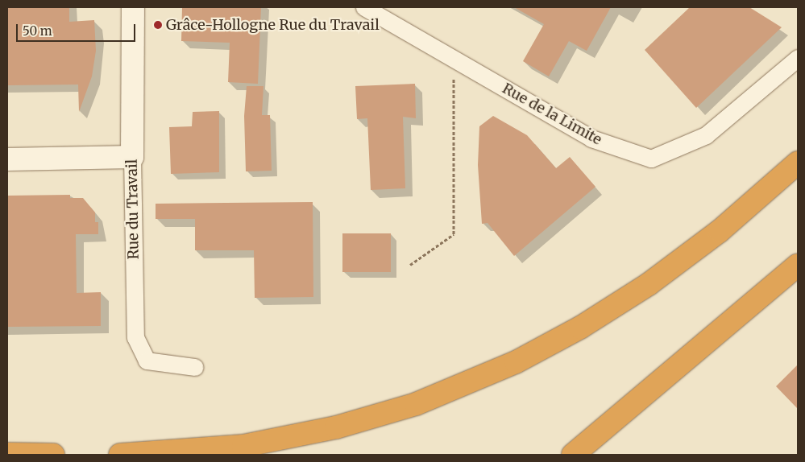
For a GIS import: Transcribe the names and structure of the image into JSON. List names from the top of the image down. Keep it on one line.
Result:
{"streets":{"street":["Rue de la Limite","Rue du Travail"]},"places":["Grâce-Hollogne Rue du Travail"],"scale_bar":"50 m"}
